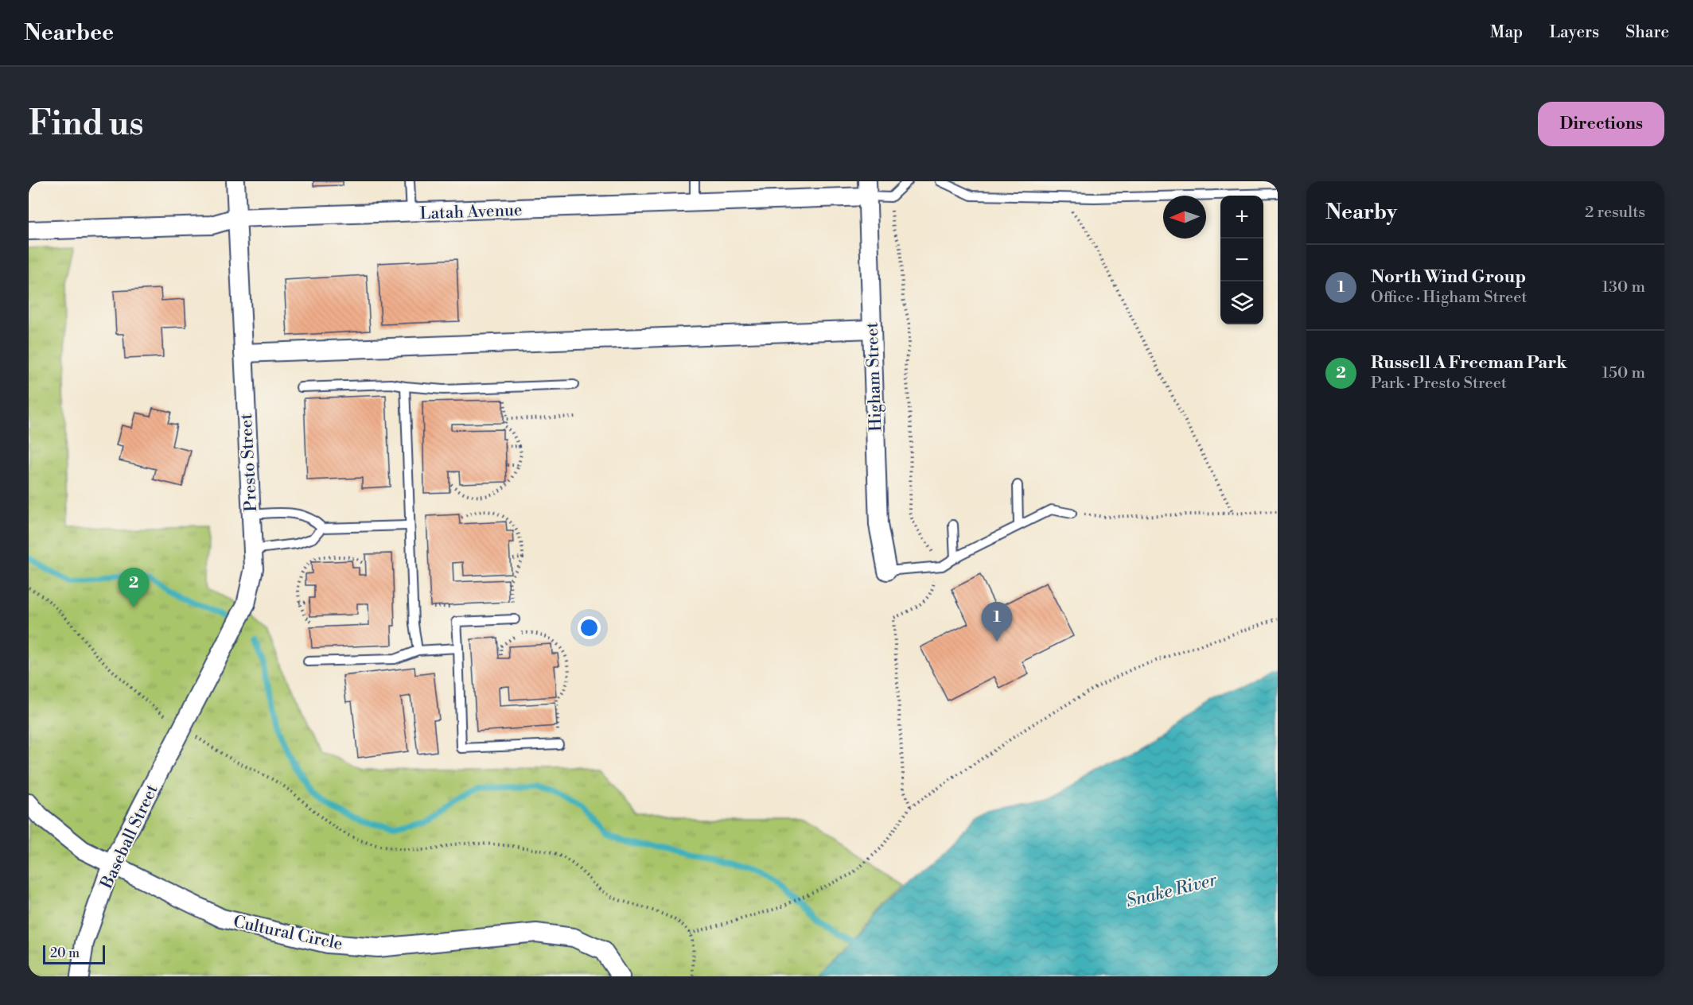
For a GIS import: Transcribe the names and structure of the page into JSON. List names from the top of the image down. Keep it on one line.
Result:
{"streets":{"street":["Latah Avenue","Higham Street","Presto Street","Baseball Street","Cultural Circle"]},"crossings":[["Latah Avenue","Higham Street"],["Latah Avenue","Presto Street"],["Presto Street","Baseball Street"],["Baseball Street","Cultural Circle"]],"water":["Snake River"],"scale_bar":"20 m","north":"left","page":{"header":"Nearbee","nav":["Map","Layers","Share"],"buttons":"Directions","title":"Find us","heading":["Nearby","2 results"],"map_buttons":["+","−"],"list":[{"mark":"1","name":"North Wind Group","note":"Office · Higham Street","value":"130 m"},{"mark":"2","name":"Russell A Freeman Park","note":"Park · Presto Street","value":"150 m"}],"pins":["2","1"],"scale":"20 m"}}
